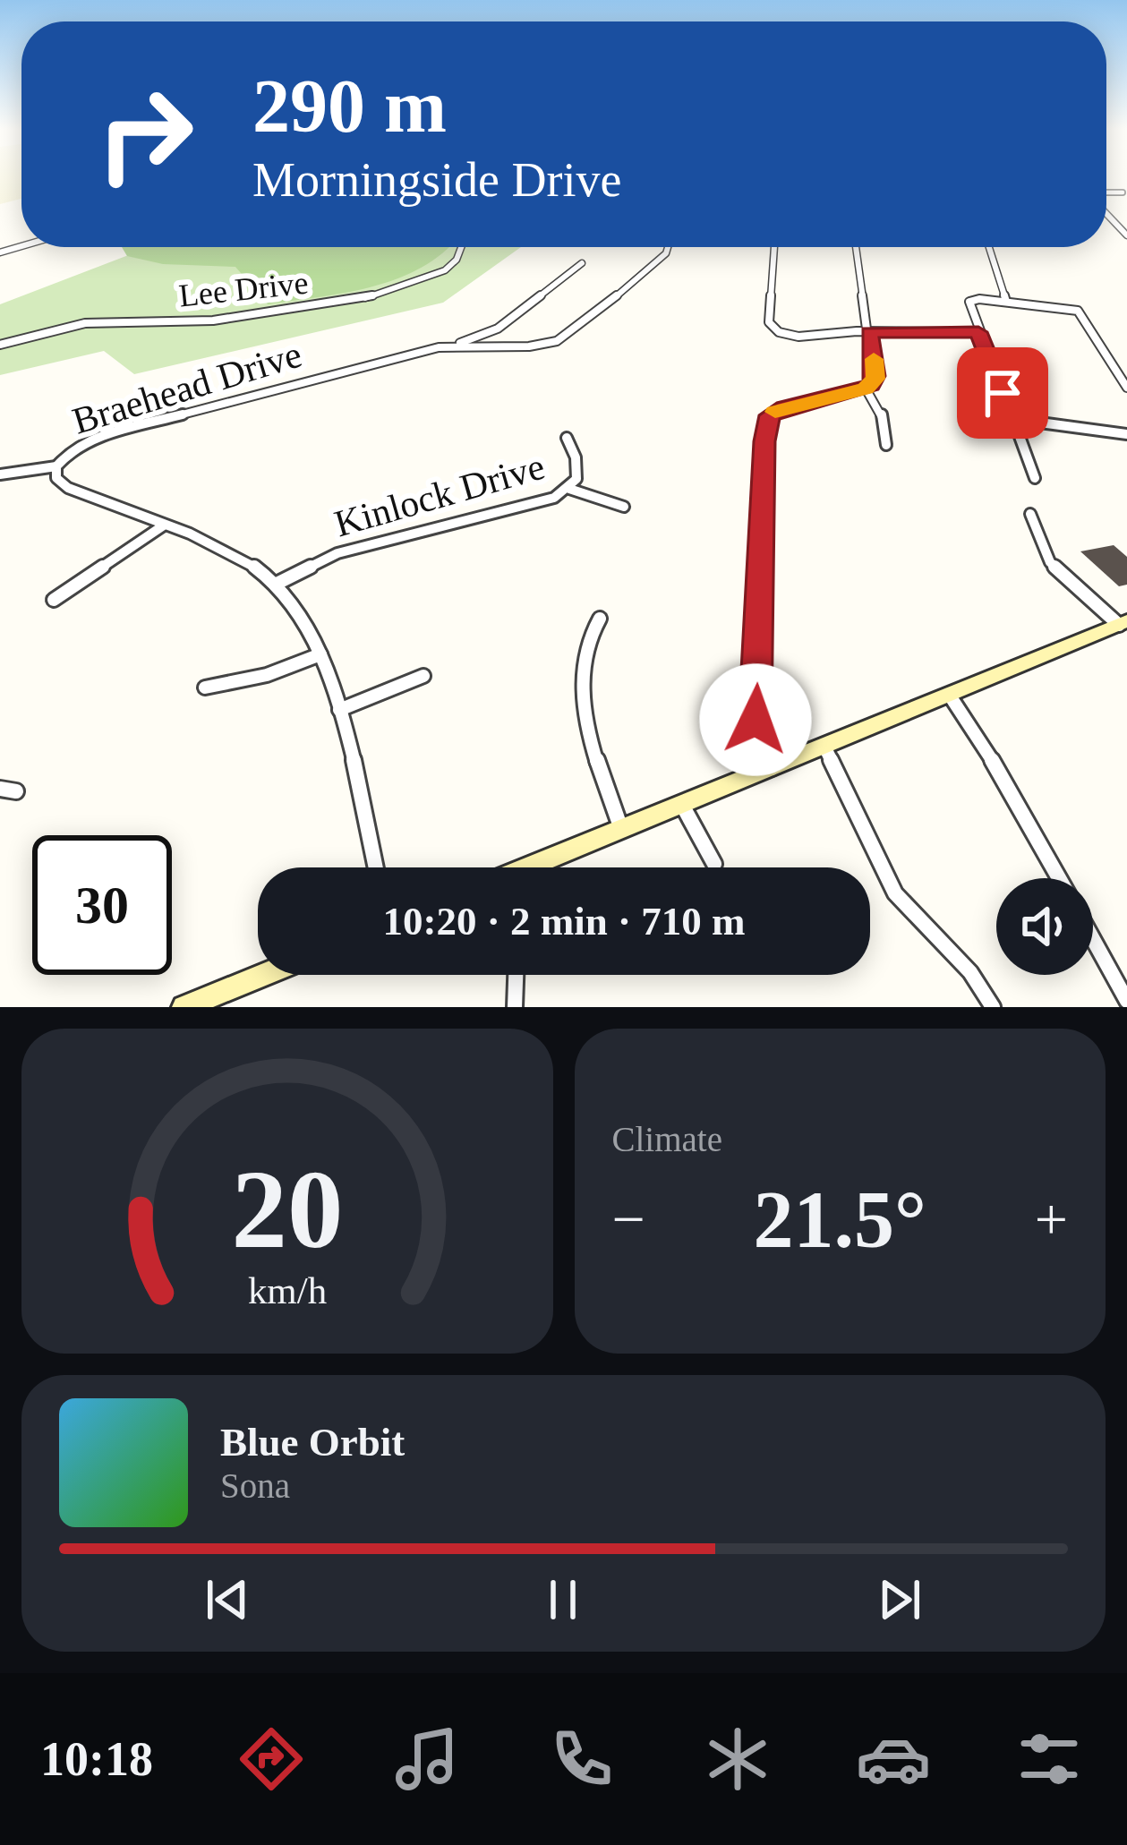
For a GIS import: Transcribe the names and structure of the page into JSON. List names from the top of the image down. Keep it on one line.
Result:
{"streets":{"street":["Lee Drive","Braehead Drive","Kinlock Drive"]},"crossings":[["Braehead Drive","Kinlock Drive"]],"page":{"turn":["290 m","Morningside Drive"],"limit":"30","trip":"10:20 · 2 min · 710 m","tile":"Climate","heat":["−","21.5°","+"],"song":["Blue Orbit","Sona"],"tabs":"10:18","gauge":["20","km/h"]}}
